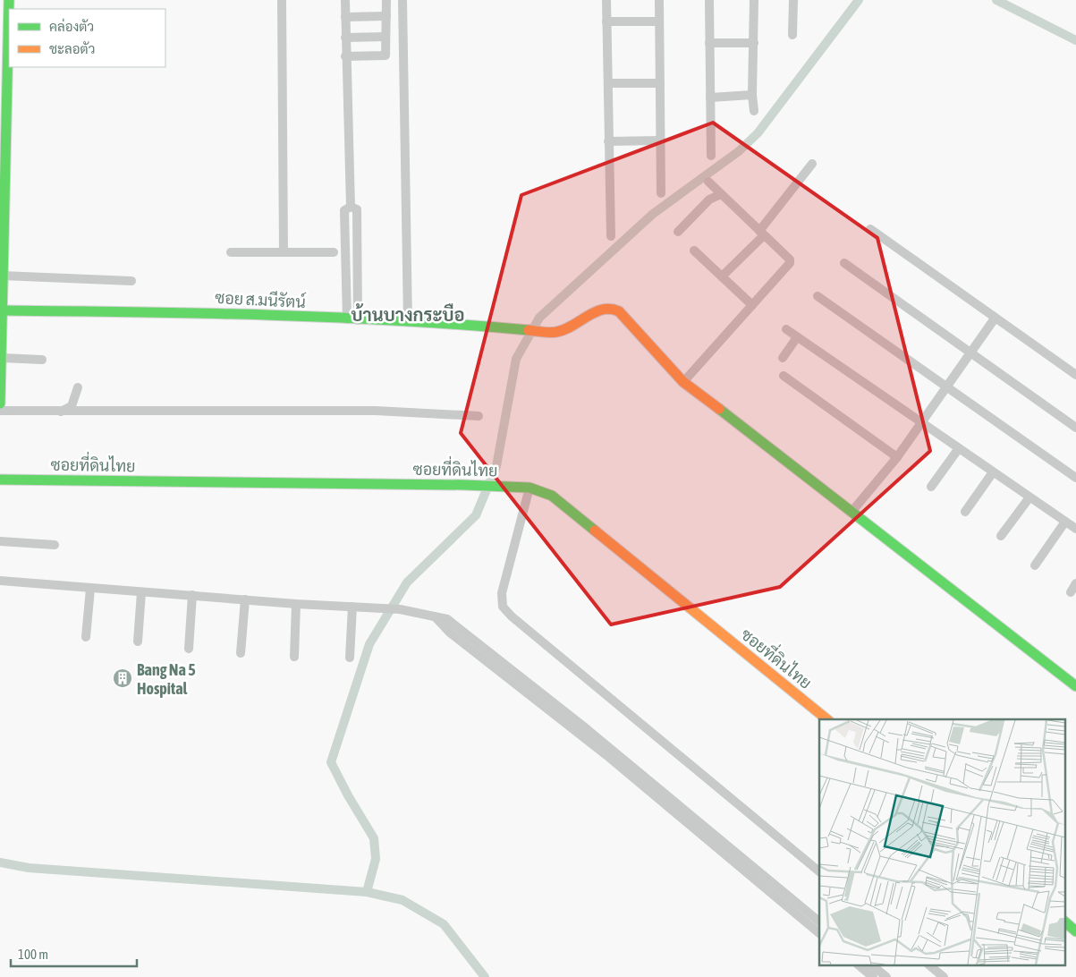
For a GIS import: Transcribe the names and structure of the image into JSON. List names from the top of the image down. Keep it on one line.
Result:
{"streets":{"street":["ซอย ส.มนีรัตน์","ซอยที่ดินไทย"]},"districts":["บ้านบางกระบือ"],"places":{"building":["Bang Na 5 Hospital"]},"legend":["คล่องตัว","ชะลอตัว"],"scale_bar":"100 m"}
